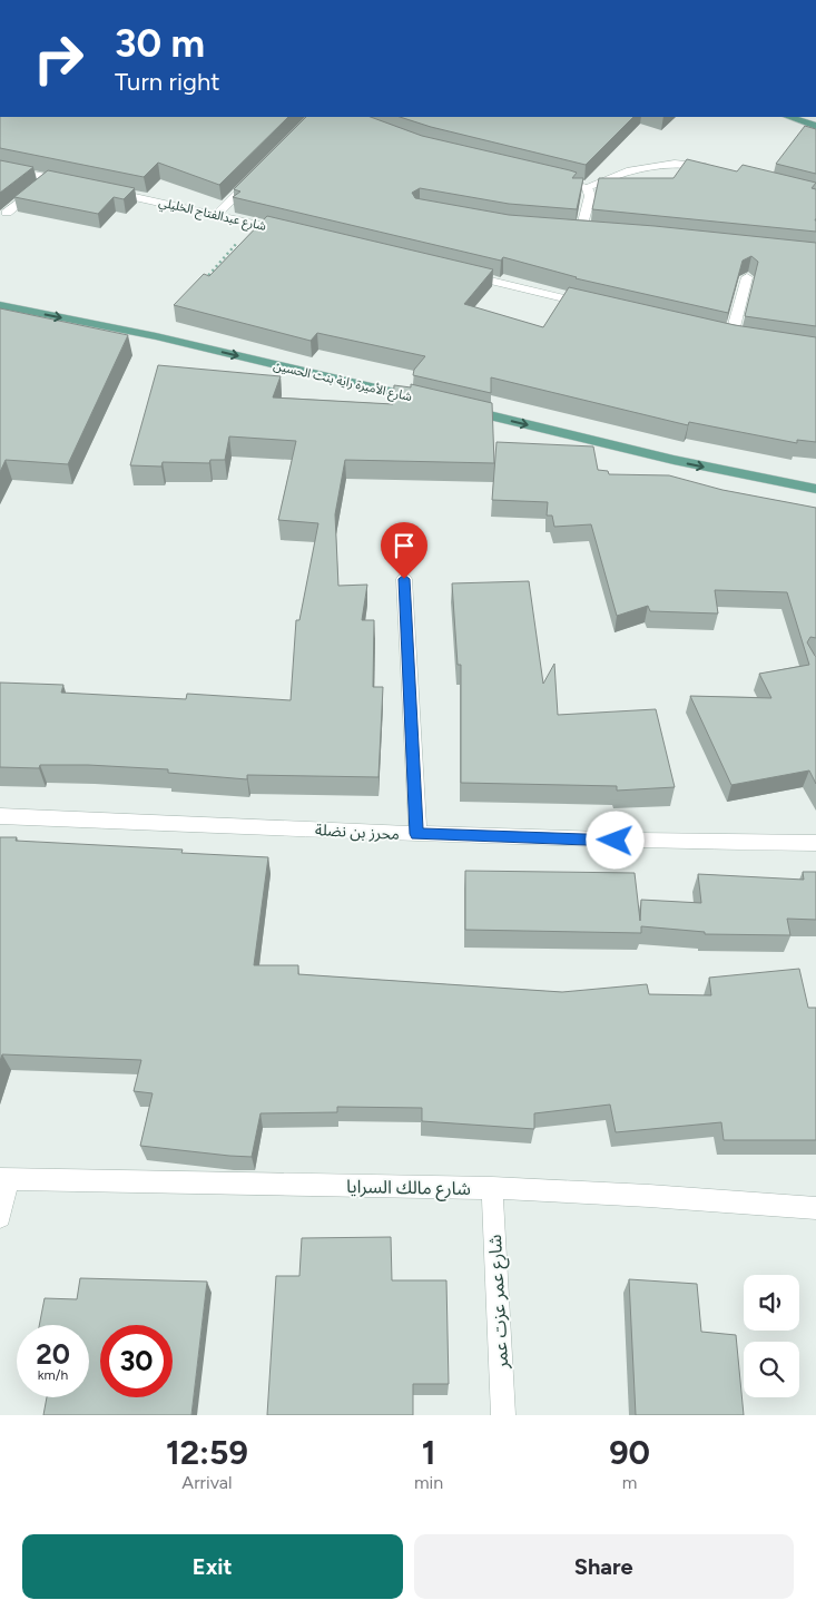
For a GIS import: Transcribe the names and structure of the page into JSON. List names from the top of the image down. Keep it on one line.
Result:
{"streets":{"main road":["شارع الأميرة راية بنت الحسين"],"street":["شارع عبدالفتاح الخليلي","محرز بن نضلة","شارع مالك السرايا","شارع عمر عزت عمر"]},"crossings":[["شارع مالك السرايا","شارع عمر عزت عمر"]],"one_way":["شارع الأميرة راية بنت الحسين"],"page":{"turn":["30 m","Turn right"],"speed":"20 km/h","limit":"30","eta":["12:59","Arrival","1","min","90","m"],"buttons":["Exit","Share"]}}
